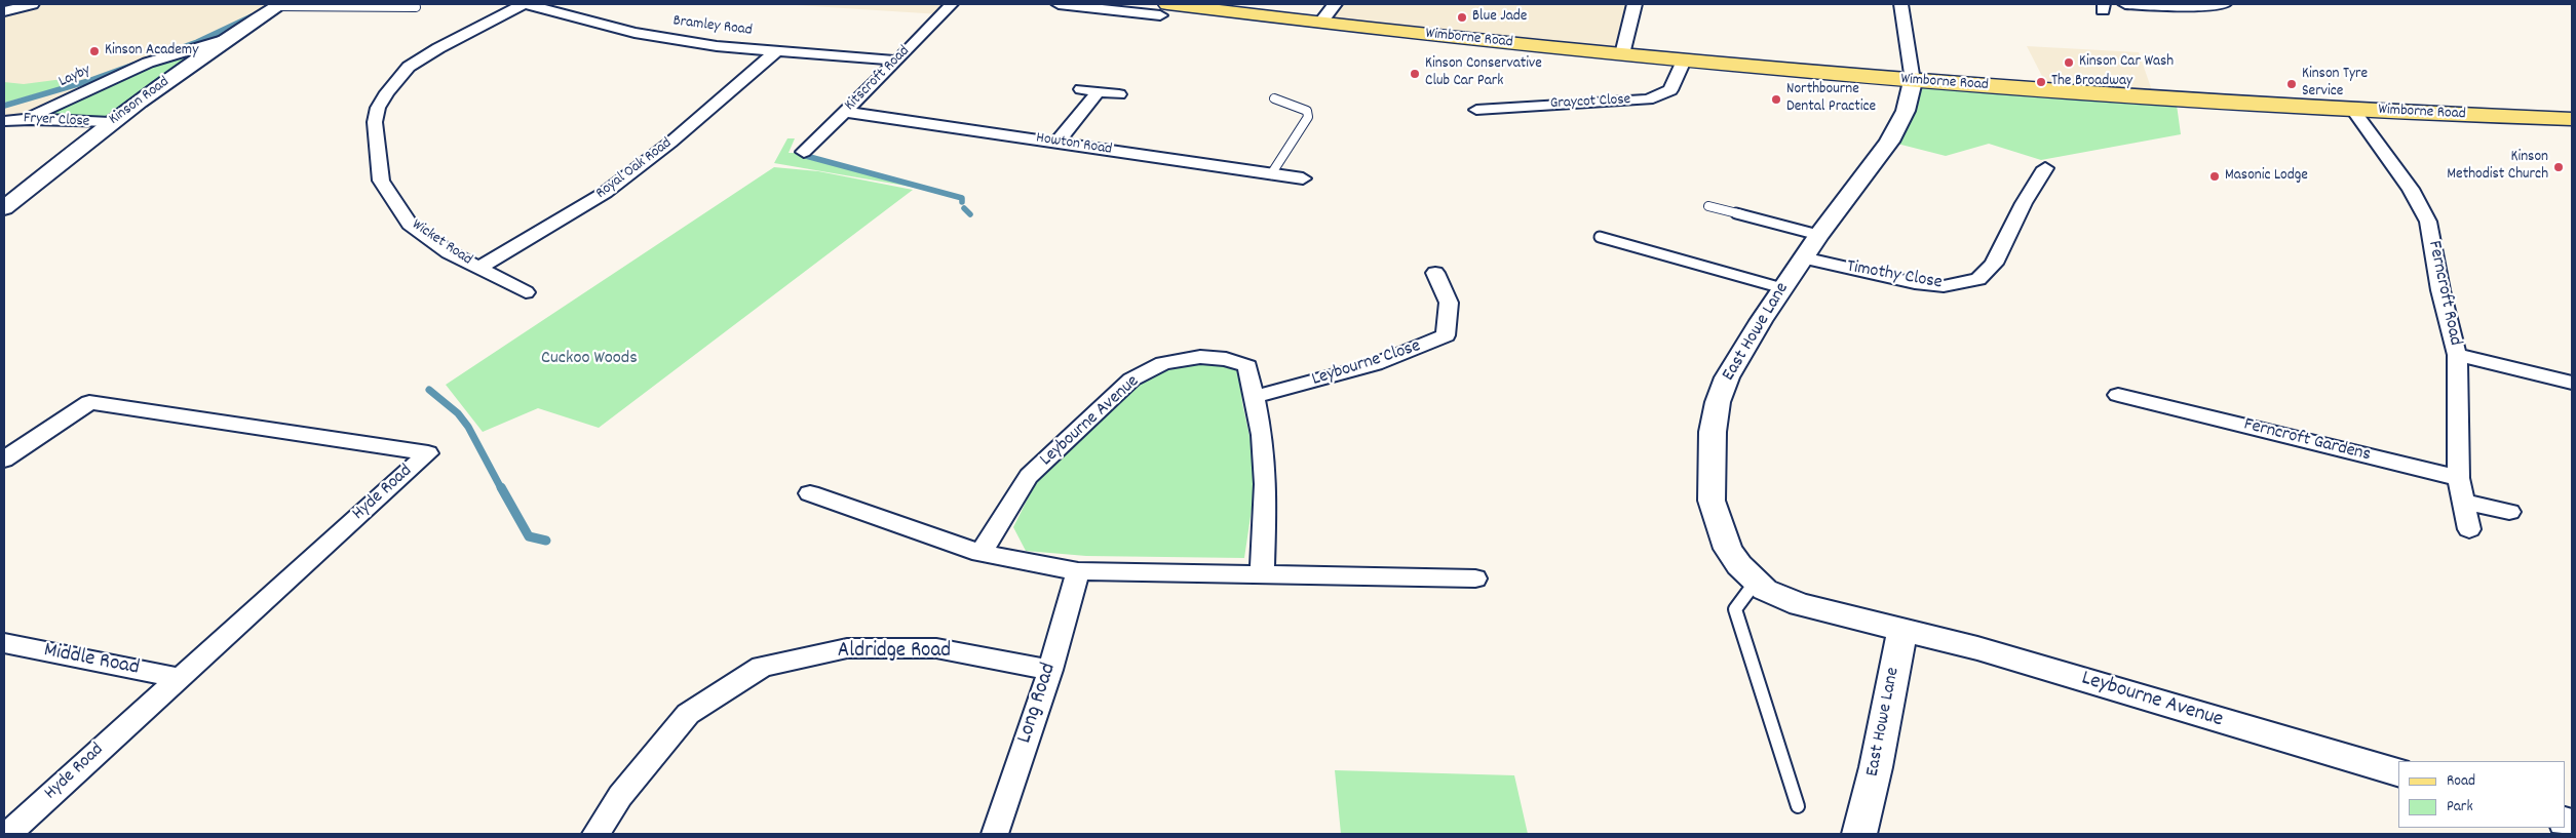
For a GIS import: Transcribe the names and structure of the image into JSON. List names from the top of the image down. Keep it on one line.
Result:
{"streets":{"main road":["Wimborne Road"],"street":["Bramley Road","Layby","Kitscroft Road","Kinson Road","Graycot Close","Fryer Close","Howton Road","Royal Oak Road","Wicket Road","Timothy Close","Ferncroft Road","East Howe Lane","Leybourne Close","Leybourne Avenue","Ferncroft Gardens","Hyde Road","Aldridge Road","Middle Road","Long Road"]},"crossings":[["Bramley Road","Kitscroft Road"],["Bramley Road","Royal Oak Road"],["Wimborne Road","Graycot Close"],["Wimborne Road","Ferncroft Road"],["Wimborne Road","East Howe Lane"],["Layby","Kinson Road"],["Layby","Fryer Close"],["Kitscroft Road","Howton Road"],["Kinson Road","Fryer Close"],["Royal Oak Road","Wicket Road"],["Timothy Close","East Howe Lane"],["Ferncroft Road","Ferncroft Gardens"],["East Howe Lane","Leybourne Avenue"],["Leybourne Close","Leybourne Avenue"],["Hyde Road","Middle Road"],["Aldridge Road","Long Road"]],"parks":["Cuckoo Woods"],"places":["Blue Jade","Kinson Academy","Kinson Car Wash","Kinson Conservative Club Car Park","The Broadway","Kinson Tyre Service","Northbourne Dental Practice","Kinson Methodist Church","Masonic Lodge"],"legend":["Road","Park"]}
